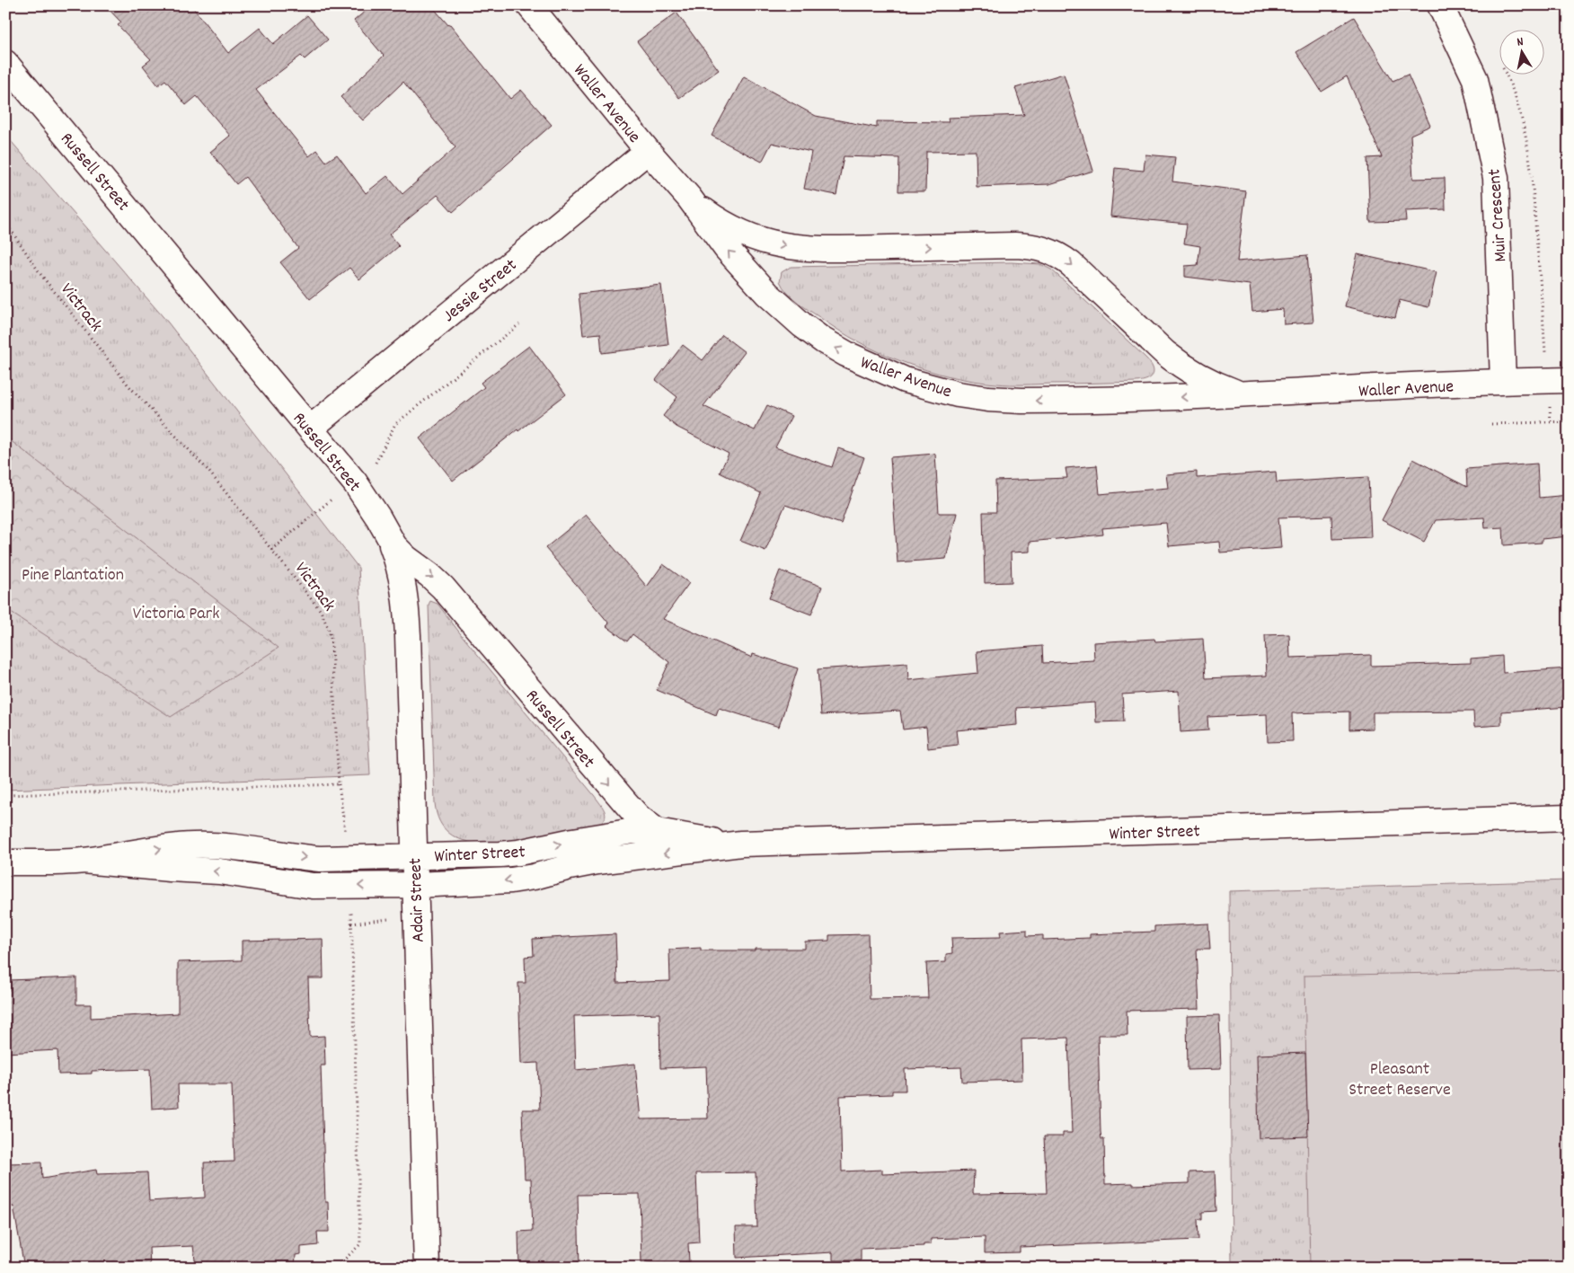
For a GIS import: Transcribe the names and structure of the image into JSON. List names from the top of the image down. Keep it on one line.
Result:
{"streets":{"street":["Waller Avenue","Russell Street","Muir Crescent","Jessie Street","Winter Street","Adair Street"],"path":["Victrack"]},"crossings":[["Waller Avenue","Muir Crescent"],["Waller Avenue","Jessie Street"],["Russell Street","Jessie Street"],["Russell Street","Winter Street"],["Russell Street","Adair Street"],["Victrack","Winter Street"],["Winter Street","Adair Street"]],"one_way":["Russell Street"],"parks":["Pine Plantation","Victoria Park","Pleasant Street Reserve"],"north":"top"}
